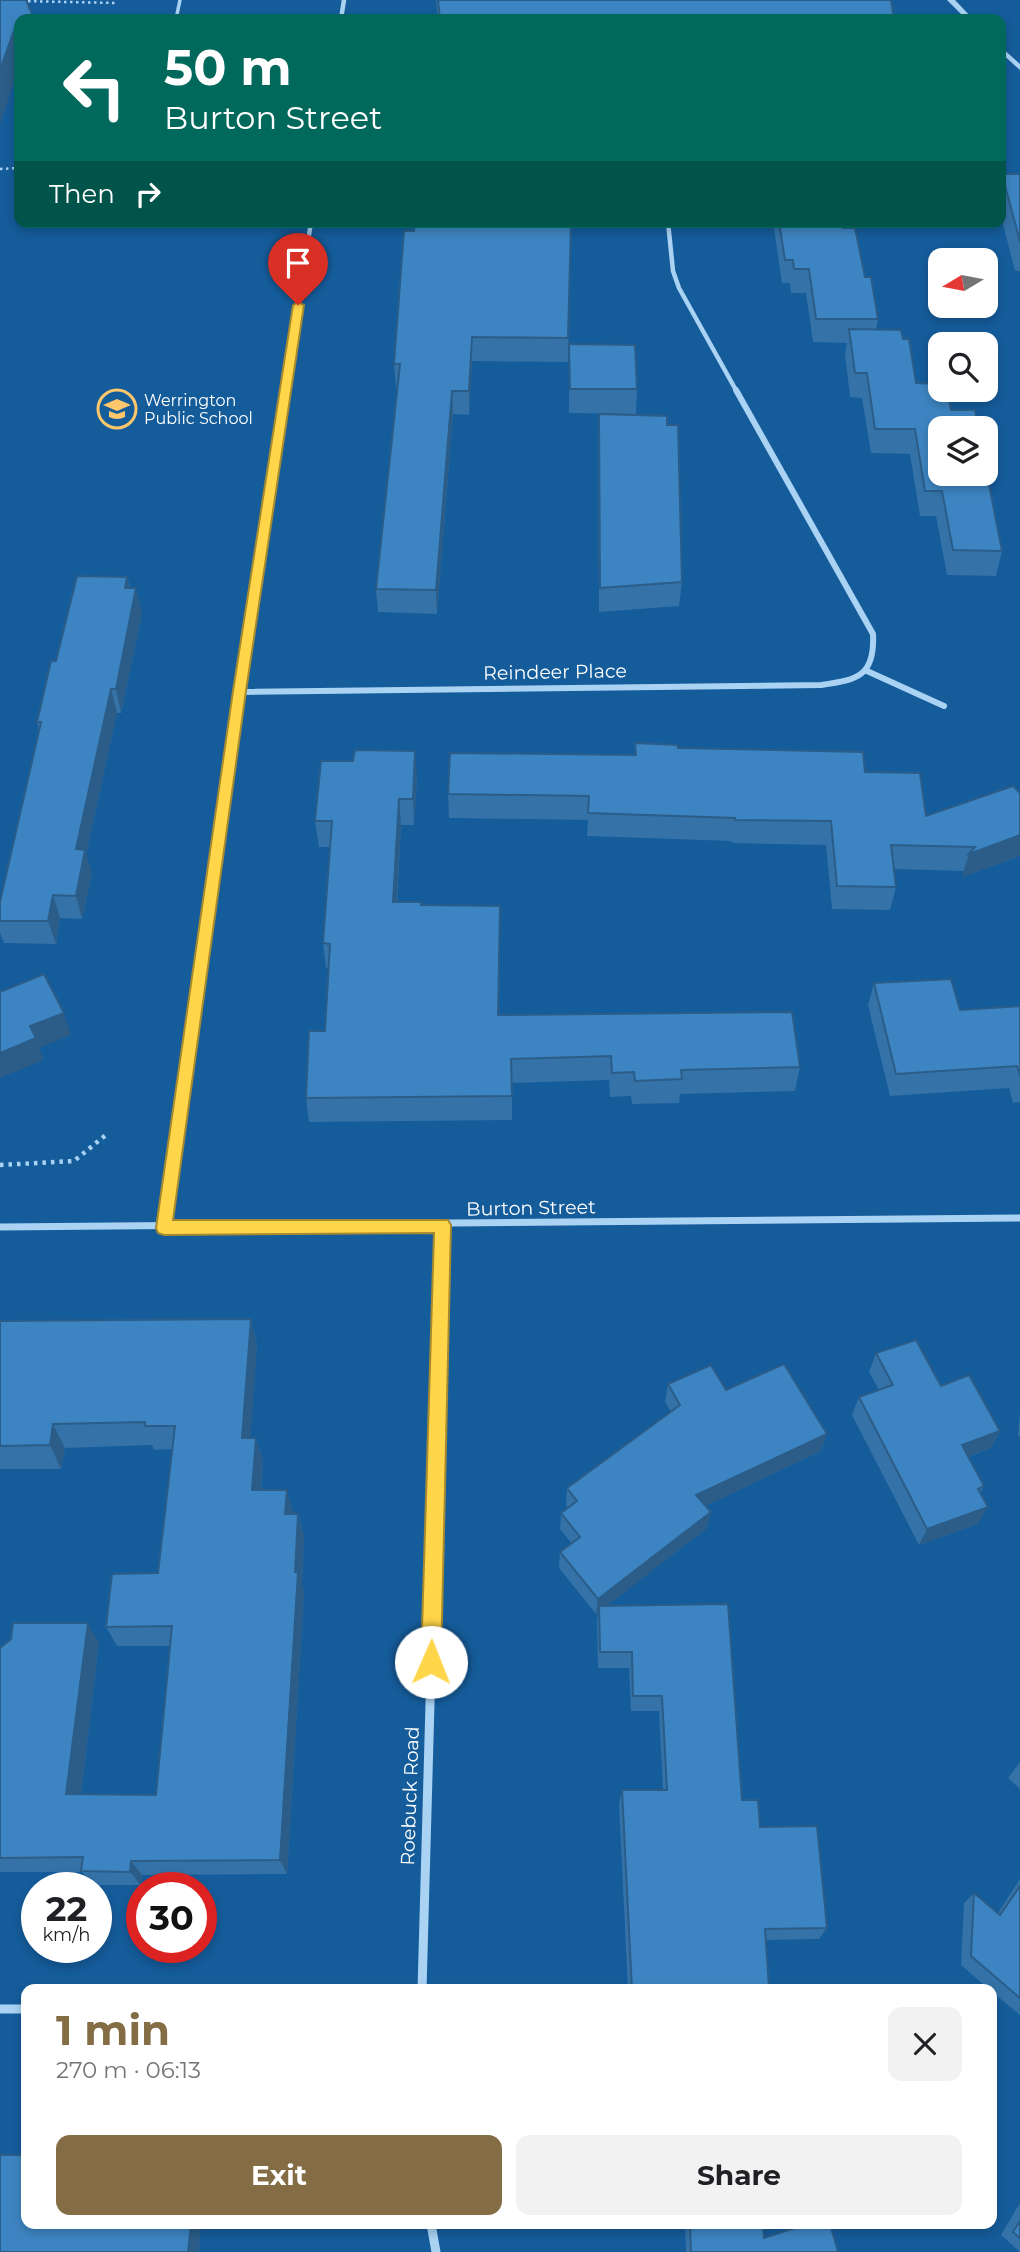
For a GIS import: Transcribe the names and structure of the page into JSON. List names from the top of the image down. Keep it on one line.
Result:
{"streets":{"street":["Reindeer Place","Burton Street","Roebuck Road"]},"crossings":[["Burton Street","Roebuck Road"]],"places":{"school or university":["Werrington Public School"]},"north":"left","page":{"turn":["50 m","Burton Street"],"then":"Then","speed":"22 km/h","limit":"30","heading":["1 min","270 m · 06:13"],"buttons":["Exit","Share"]}}
